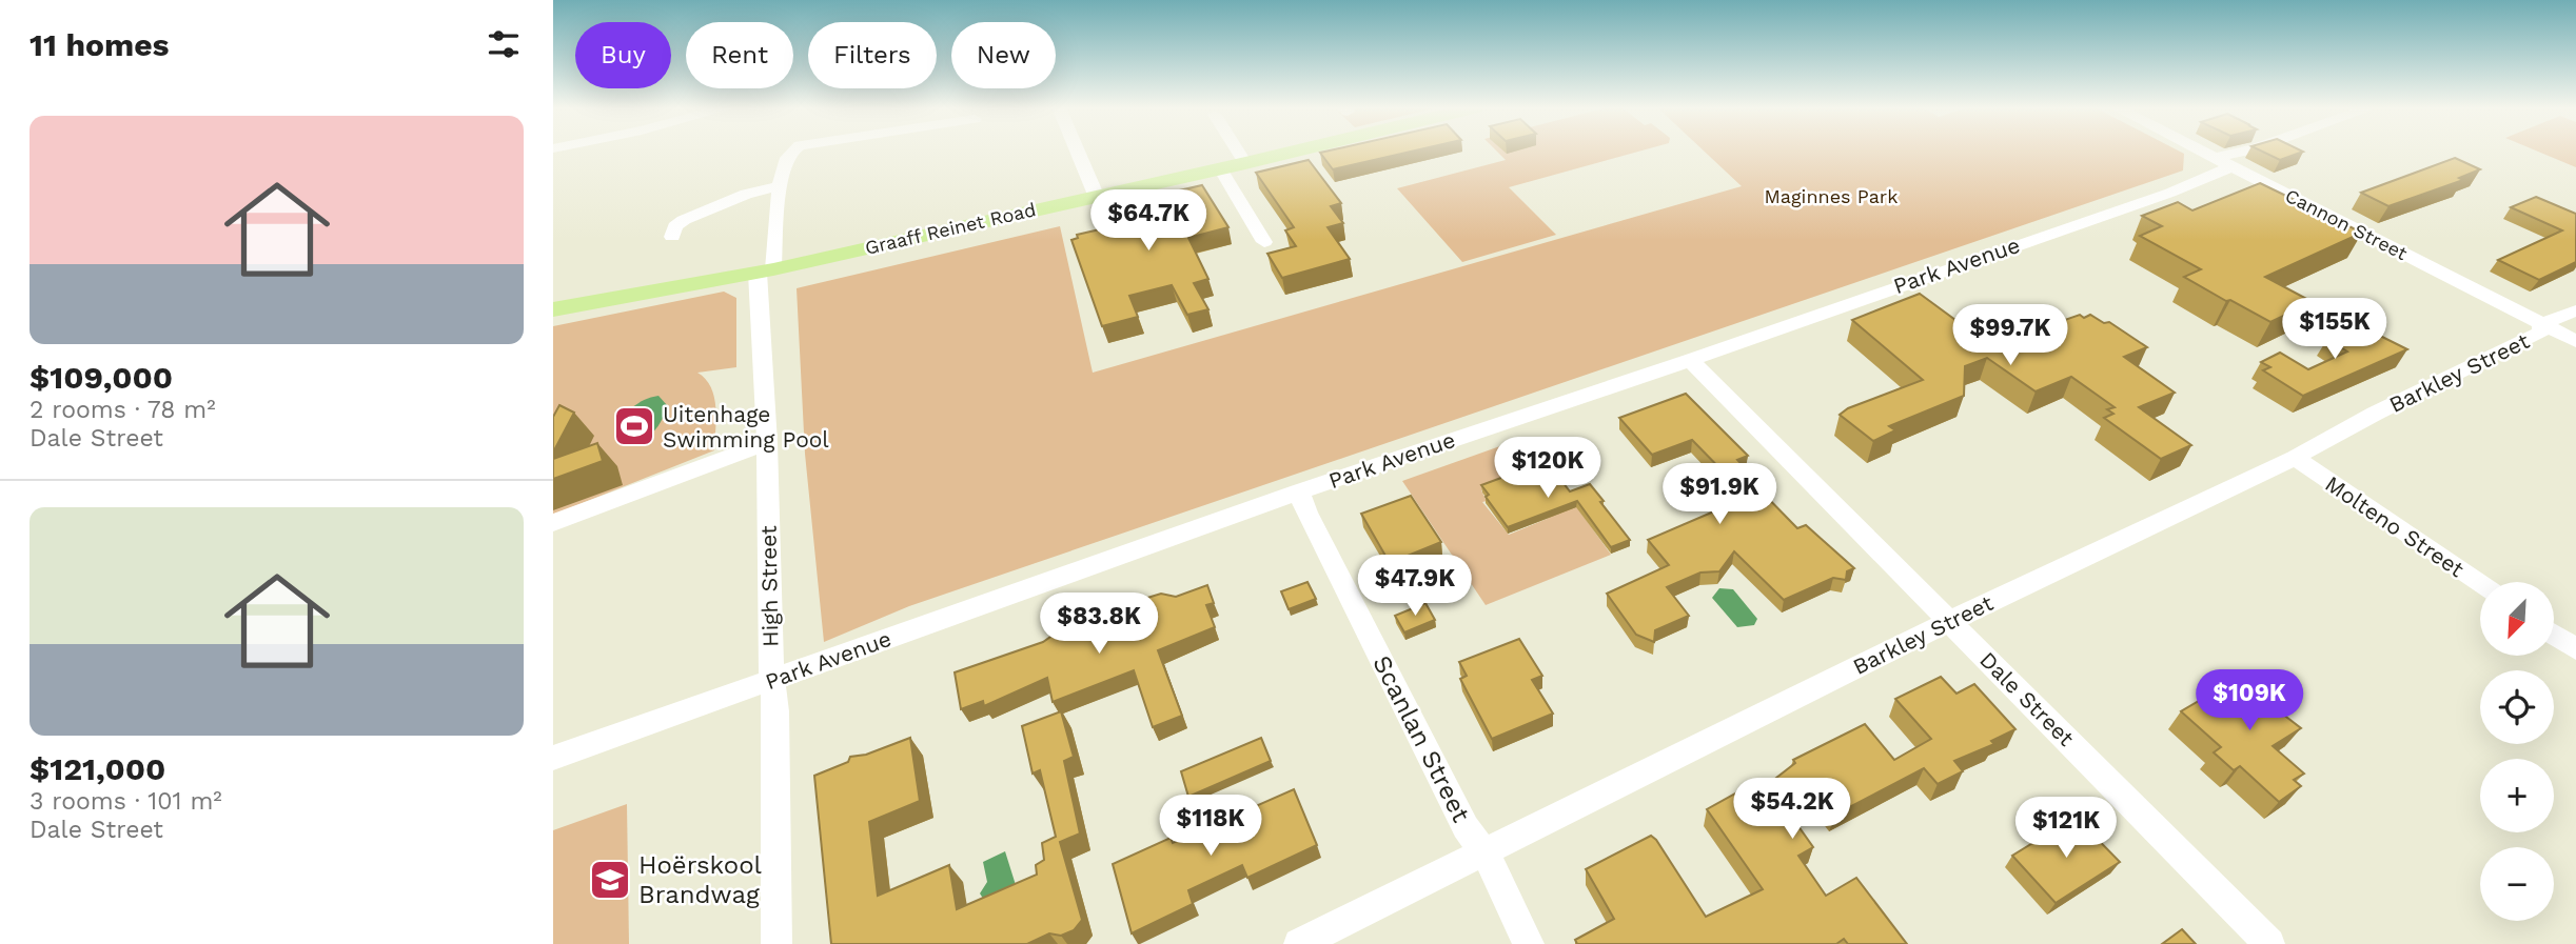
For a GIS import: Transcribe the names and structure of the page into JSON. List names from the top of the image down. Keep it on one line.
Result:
{"streets":{"main road":["Graaff Reinet Road"],"street":["Cannon Street","Park Avenue","Barkley Street","Molteno Street","High Street","Dale Street","Scanlan Street"]},"crossings":[["Cannon Street","Park Avenue"],["Cannon Street","Barkley Street"],["Graaff Reinet Road","High Street"],["Park Avenue","High Street"],["Park Avenue","Dale Street"],["Park Avenue","Scanlan Street"],["Barkley Street","Molteno Street"],["Barkley Street","Dale Street"],["Barkley Street","Scanlan Street"]],"parks":["Maginnes Park"],"places":{"sports":["Uitenhage Swimming Pool"],"school or university":["Hoërskool Brandwag"]},"north":"bottom left","page":{"heading":"11 homes","chip":["Buy","Rent","Filters","New"],"list":[{"name":"$109,000","note":"2 rooms · 78 m² · Dale Street"},{"name":"$121,000","note":"3 rooms · 101 m² · Dale Street"}],"price":["$64.7K","$155K","$99.7K","$120K","$91.9K","$47.9K","$83.8K","$109K","$54.2K","$118K","$121K"],"map_buttons":["+","−"]}}
